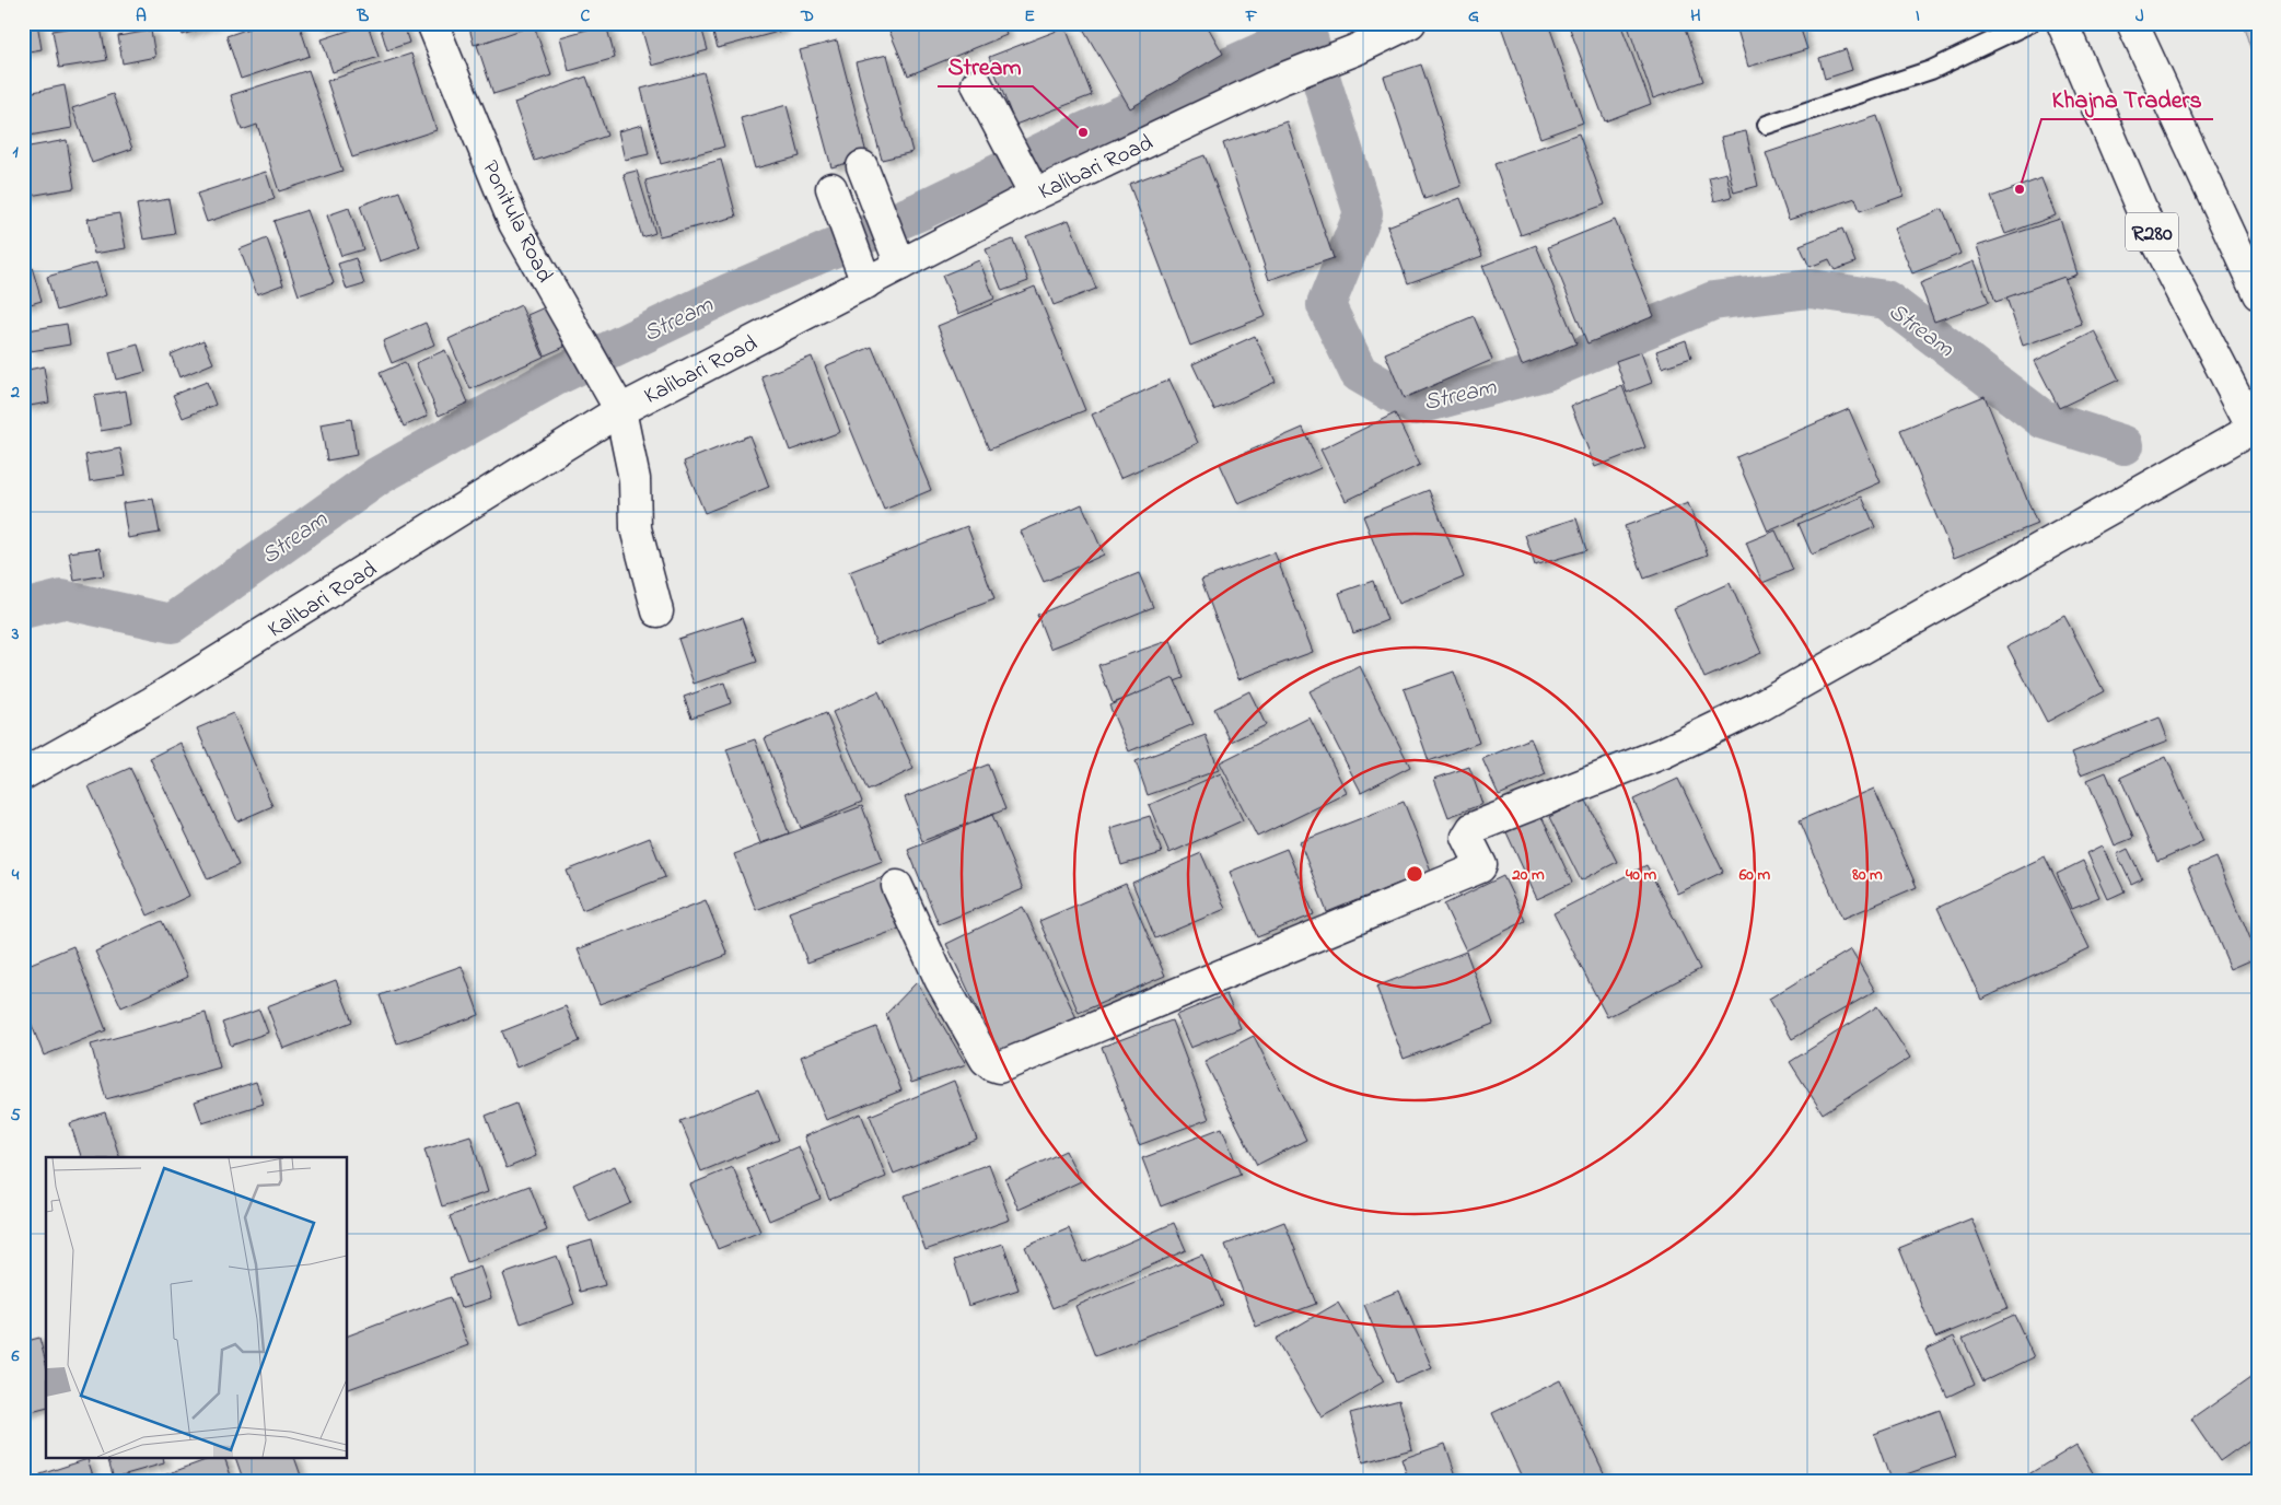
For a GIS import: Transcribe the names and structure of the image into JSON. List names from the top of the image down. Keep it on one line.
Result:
{"streets":{"street":["Kalibari Road","Ponitula Road","R280"]},"crossings":[["Kalibari Road","Ponitula Road"]],"water":["Stream"],"places":["Stream","Khajna Traders"],"grid":{"columns":["A","B","C","D","E","F","G","H","I","J"],"rows":["1","2","3","4","5","6"]},"rings":["20 m","40 m","60 m","80 m"]}
